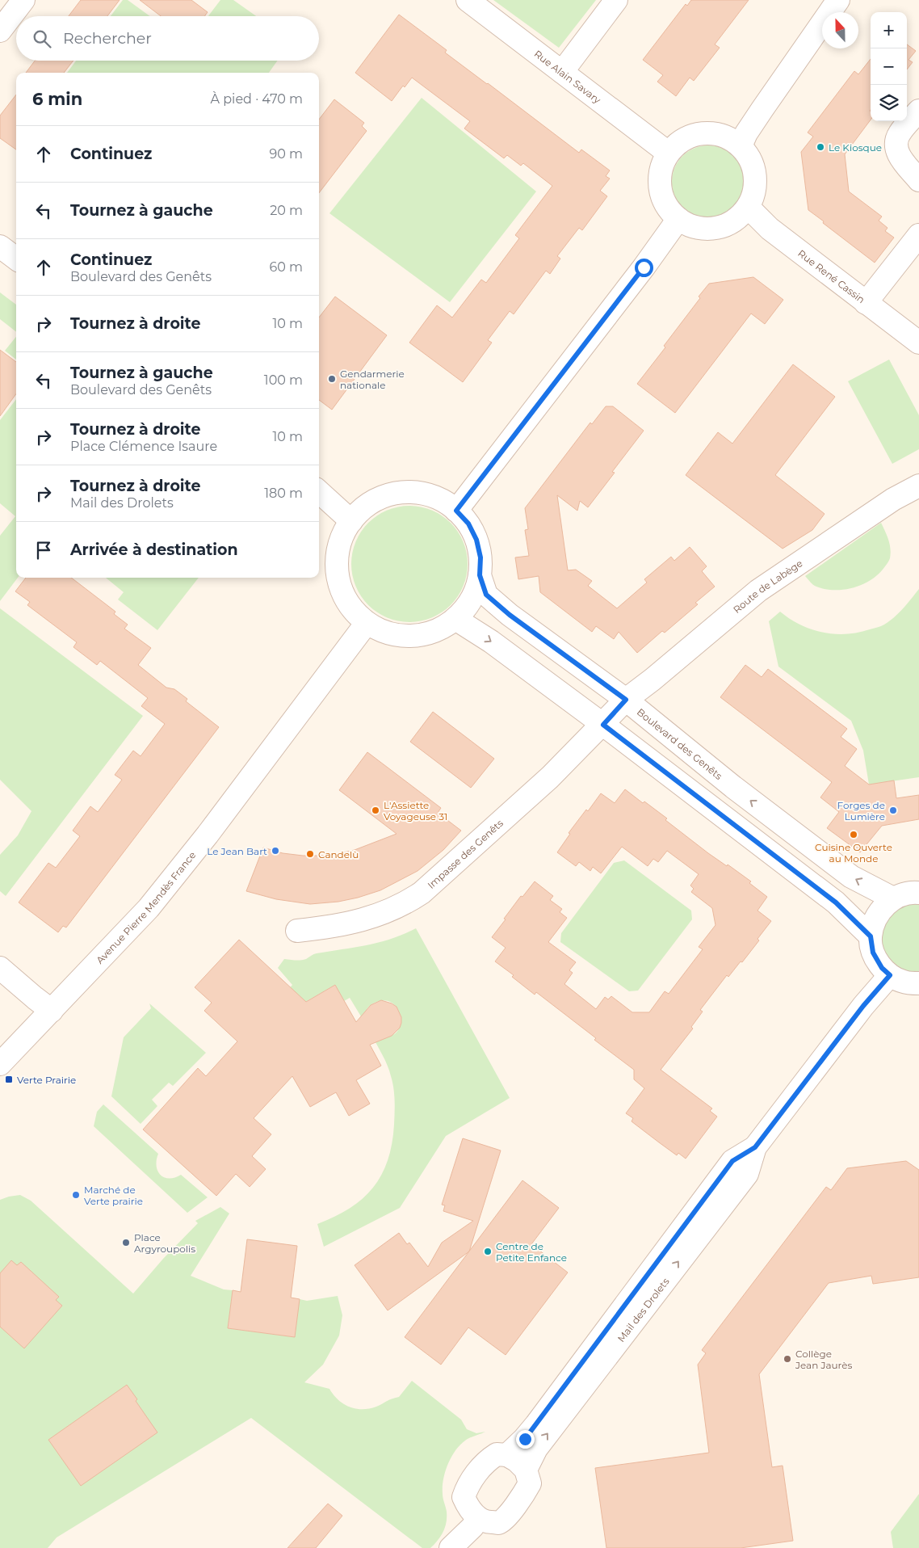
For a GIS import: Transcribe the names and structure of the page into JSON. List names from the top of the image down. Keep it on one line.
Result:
{"streets":{"street":["Rue Alain Savary","Rue René Cassin","Route de Labège","Boulevard des Genêts","Impasse des Genêts","Avenue Pierre Mendès France","Mail des Drolets"]},"crossings":[["Rue Alain Savary","Rue René Cassin"],["Route de Labège","Boulevard des Genêts"],["Route de Labège","Impasse des Genêts"],["Boulevard des Genêts","Avenue Pierre Mendès France"]],"places":{"other":["Le Kiosque","Gendarmerie nationale","L'Assiette Voyageuse 31","Forges de Lumière","Cuisine Ouverte au Monde","Le Jean Bart","Candelù","Marché de Verte prairie","Place Argyroupolis","Centre de Petite Enfance","Collège Jean Jaurès"],"transit":["Verte Prairie"]},"north":"top","page":{"map_buttons":["+","−"],"search":"Rechercher","heading":["6 min","À pied · 470 m"],"list":[["Continuez","90 m"],["Tournez à gauche","20 m"],["Continuez","Boulevard des Genêts","60 m"],["Tournez à droite","10 m"],["Tournez à gauche","Boulevard des Genêts","100 m"],["Tournez à droite","Place Clémence Isaure","10 m"],["Tournez à droite","Mail des Drolets","180 m"],"Arrivée à destination"]}}
